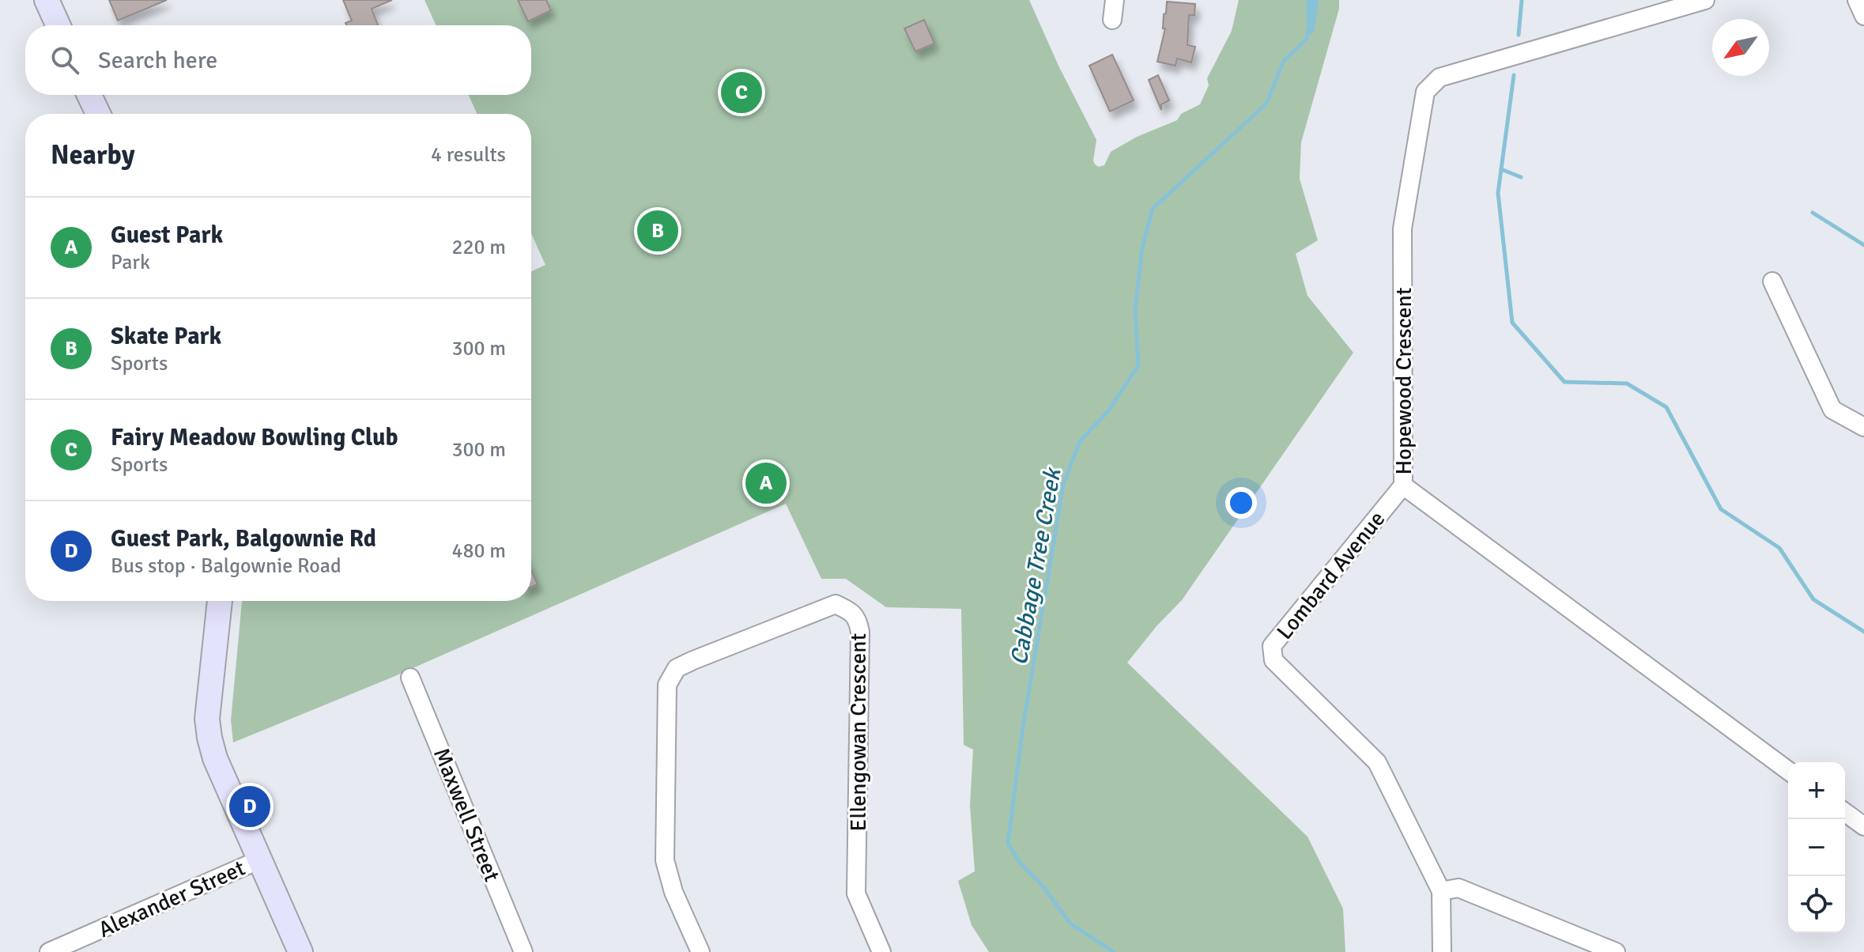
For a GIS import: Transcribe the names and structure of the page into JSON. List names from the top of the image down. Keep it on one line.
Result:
{"streets":{"street":["Hopewood Crescent","Lombard Avenue","Ellengowan Crescent","Maxwell Street","Alexander Street"]},"crossings":[["Hopewood Crescent","Lombard Avenue"]],"water":["Cabbage Tree Creek"],"north":"bottom left","page":{"search":"Search here","pins":["C","B","A","D"],"heading":["Nearby","4 results"],"list":[{"mark":"A","name":"Guest Park","note":"Park","value":"220 m"},{"mark":"B","name":"Skate Park","note":"Sports","value":"300 m"},{"mark":"C","name":"Fairy Meadow Bowling Club","note":"Sports","value":"300 m"},{"mark":"D","name":"Guest Park, Balgownie Rd","note":"Bus stop · Balgownie Road","value":"480 m"}],"map_buttons":["+","−"]}}
